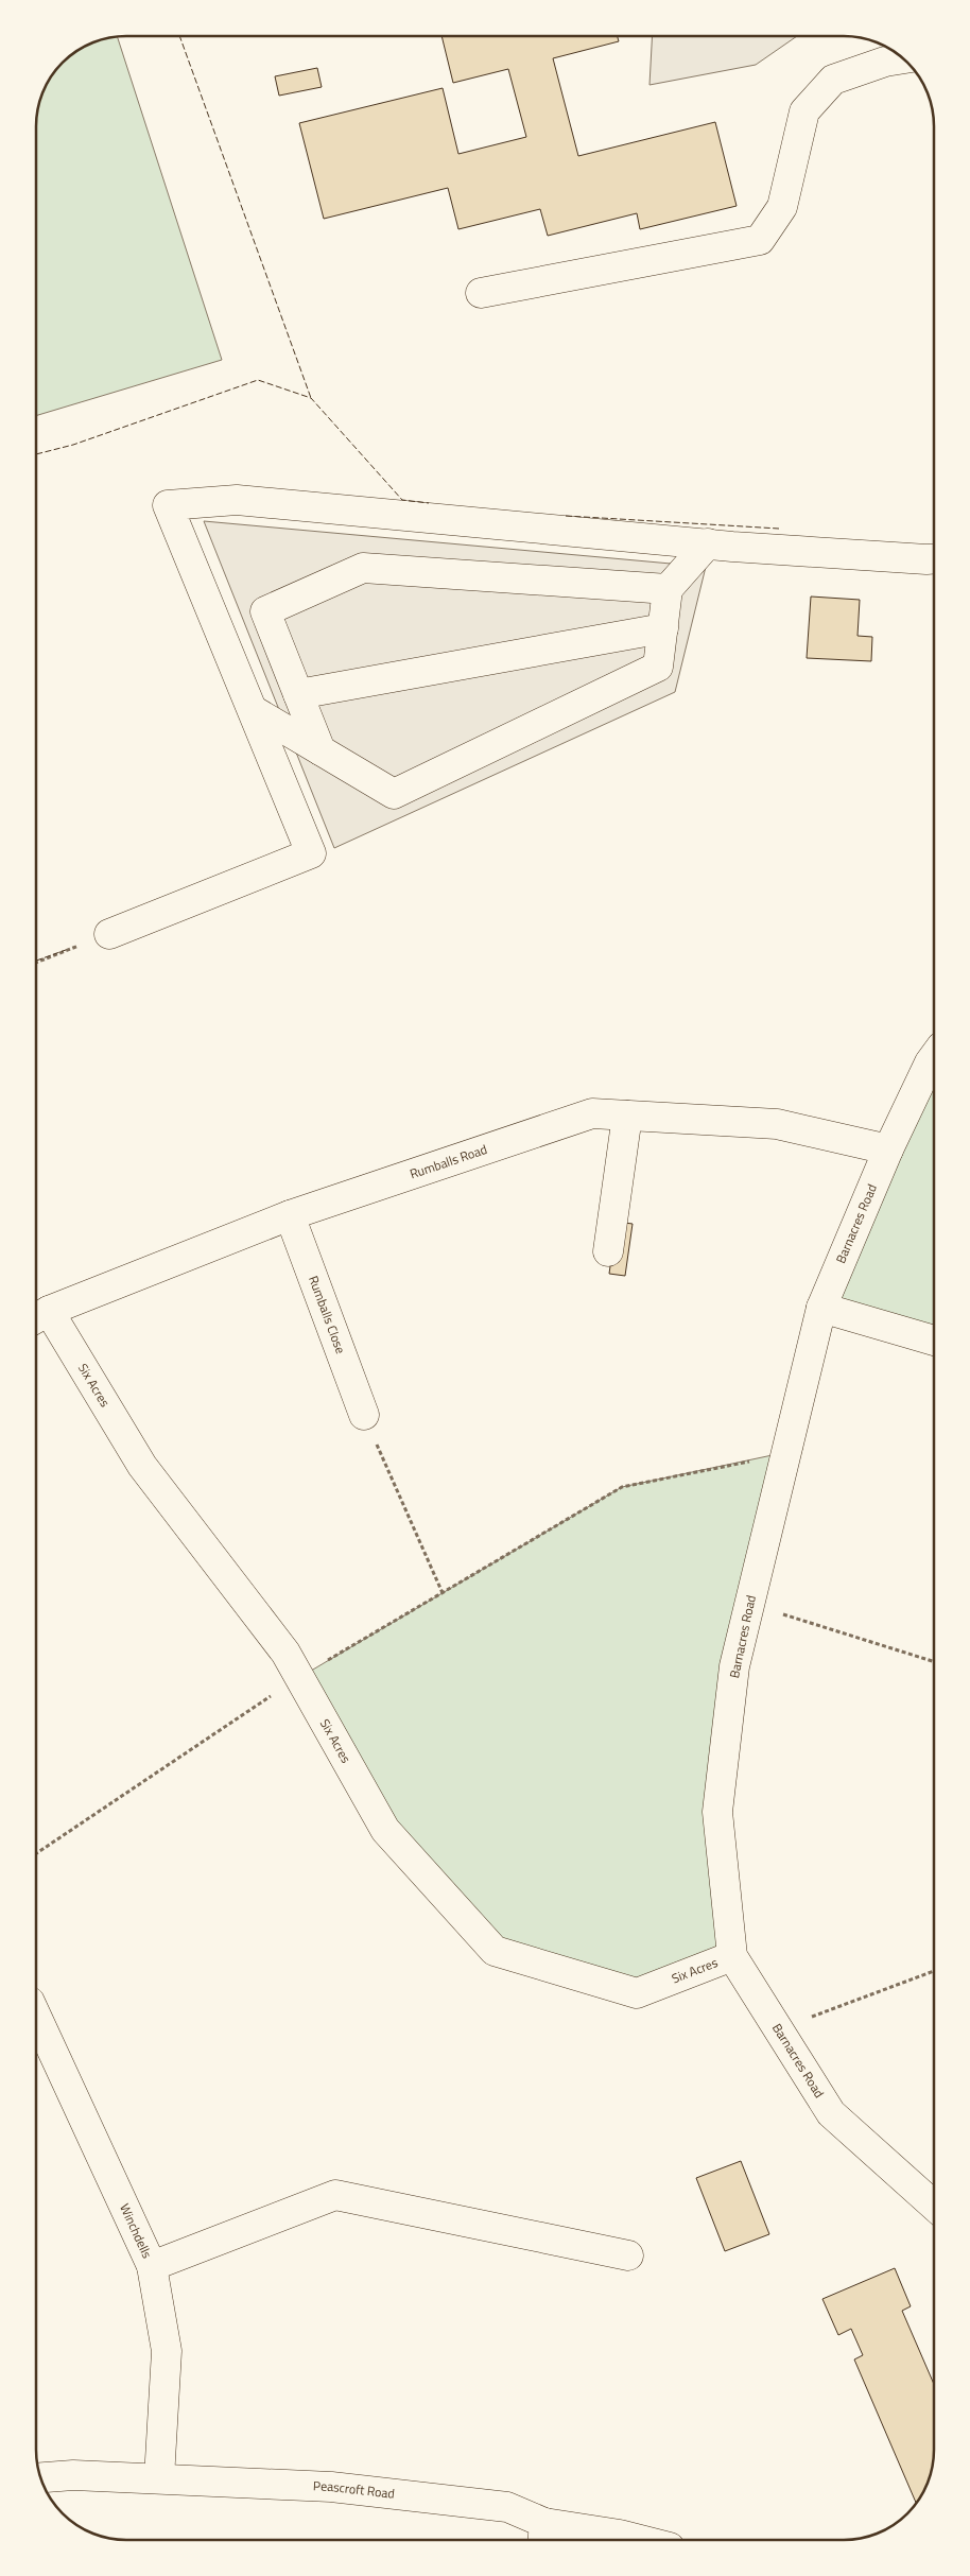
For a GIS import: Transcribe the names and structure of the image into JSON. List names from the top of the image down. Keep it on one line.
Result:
{"streets":{"street":["Rumballs Road","Barnacres Road","Rumballs Close","Six Acres","Winchdells","Peascroft Road"]},"crossings":[["Rumballs Road","Barnacres Road"],["Rumballs Road","Rumballs Close"],["Rumballs Road","Six Acres"],["Barnacres Road","Six Acres"],["Winchdells","Peascroft Road"]]}
